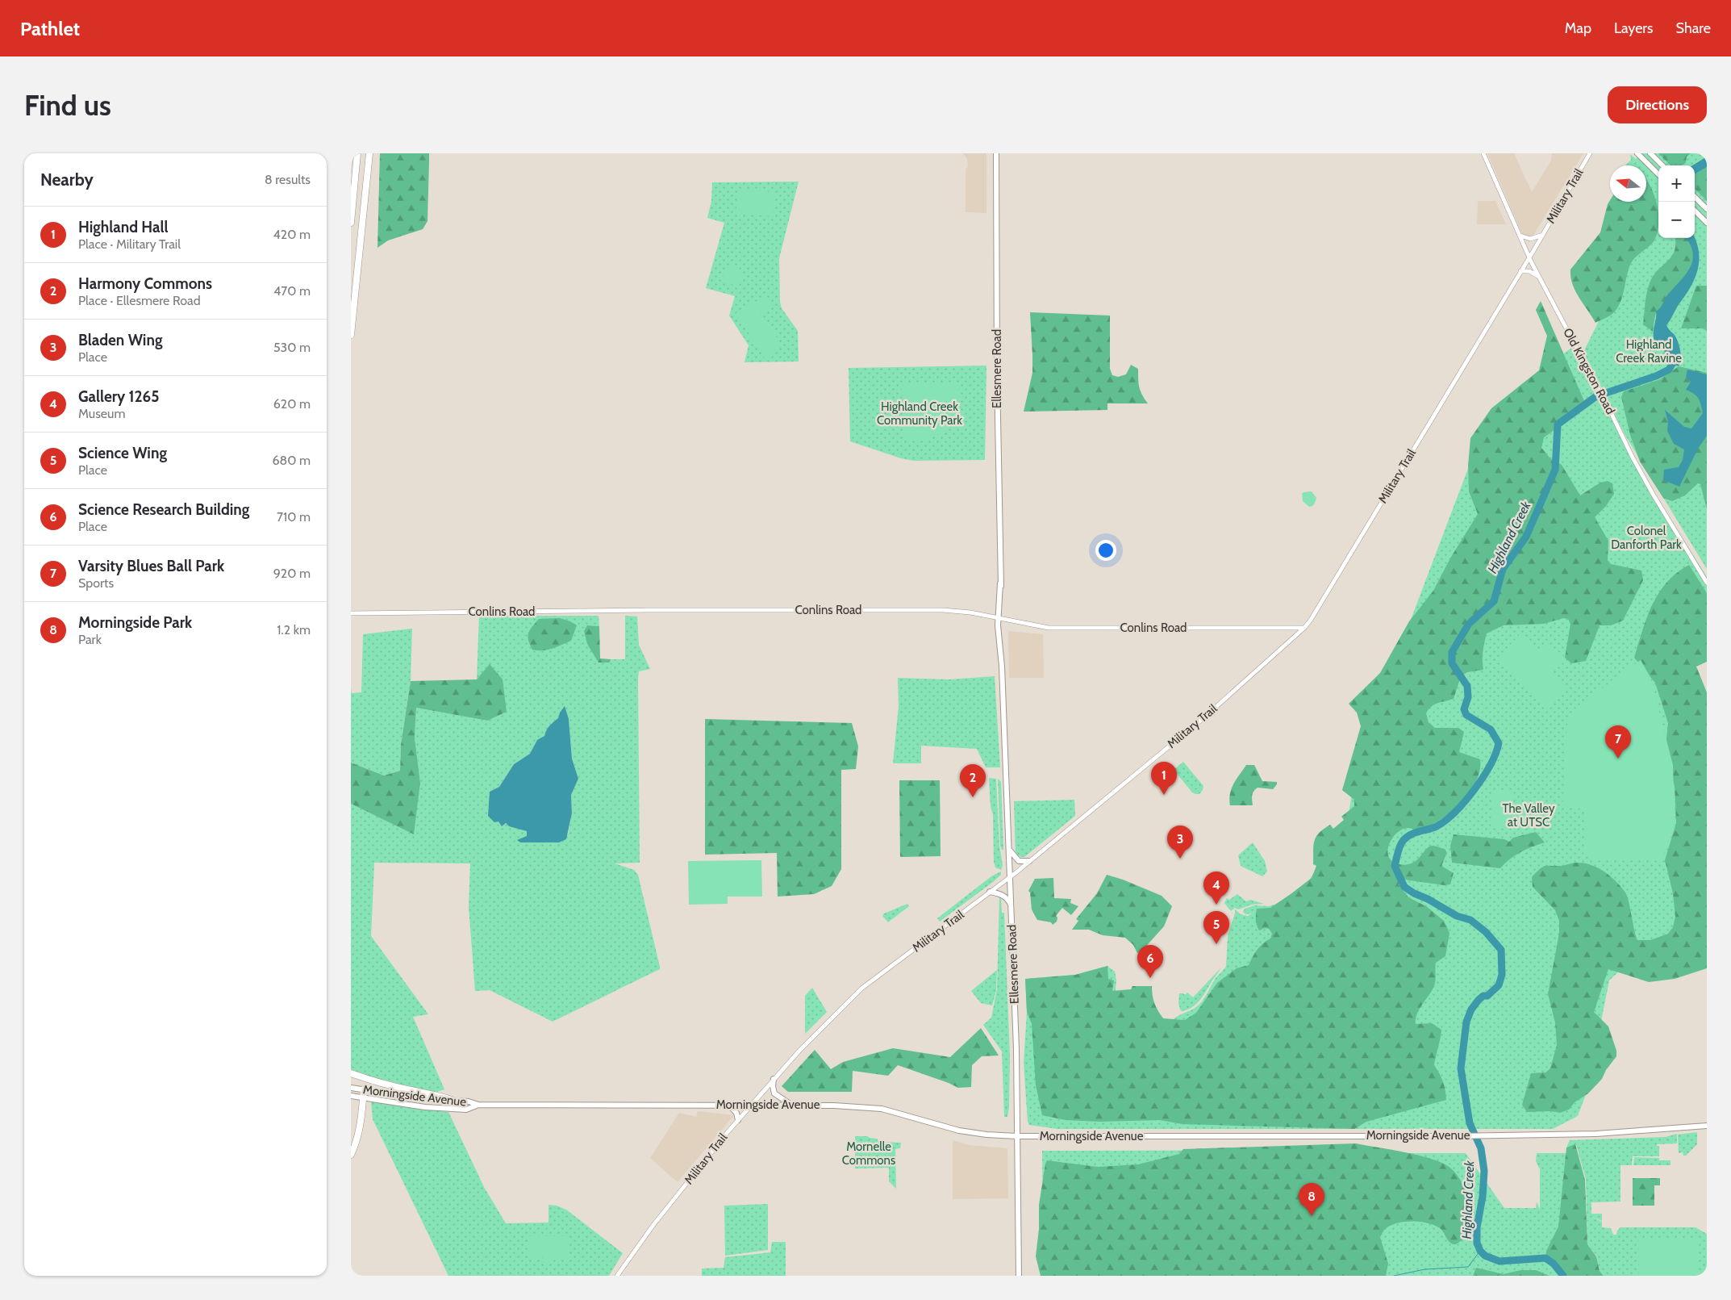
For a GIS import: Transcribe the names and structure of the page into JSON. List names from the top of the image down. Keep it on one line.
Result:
{"streets":{"main road":["Ellesmere Road","Morningside Avenue"],"street":["Military Trail","Old Kingston Road","Conlins Road"]},"crossings":[["Military Trail","Ellesmere Road"],["Military Trail","Old Kingston Road"],["Military Trail","Conlins Road"],["Military Trail","Morningside Avenue"],["Ellesmere Road","Conlins Road"],["Ellesmere Road","Morningside Avenue"]],"water":["Highland Creek"],"parks":["Highland Creek Ravine","Highland Creek Community Park","Colonel Danforth Park","The Valley at UTSC","Mornelle Commons"],"north":"left","page":{"header":"Pathlet","nav":["Map","Layers","Share"],"buttons":"Directions","title":"Find us","heading":["Nearby","8 results"],"map_buttons":["+","−"],"list":[{"mark":"1","name":"Highland Hall","note":"Place · Military Trail","value":"420 m"},{"mark":"2","name":"Harmony Commons","note":"Place · Ellesmere Road","value":"470 m"},{"mark":"3","name":"Bladen Wing","note":"Place","value":"530 m"},{"mark":"4","name":"Gallery 1265","note":"Museum","value":"620 m"},{"mark":"5","name":"Science Wing","note":"Place","value":"680 m"},{"mark":"6","name":"Science Research Building","note":"Place","value":"710 m"},{"mark":"7","name":"Varsity Blues Ball Park","note":"Sports","value":"920 m"},{"mark":"8","name":"Morningside Park","note":"Park","value":"1.2 km"}],"pins":["7","1","2","3","4","5","6","8"]}}
